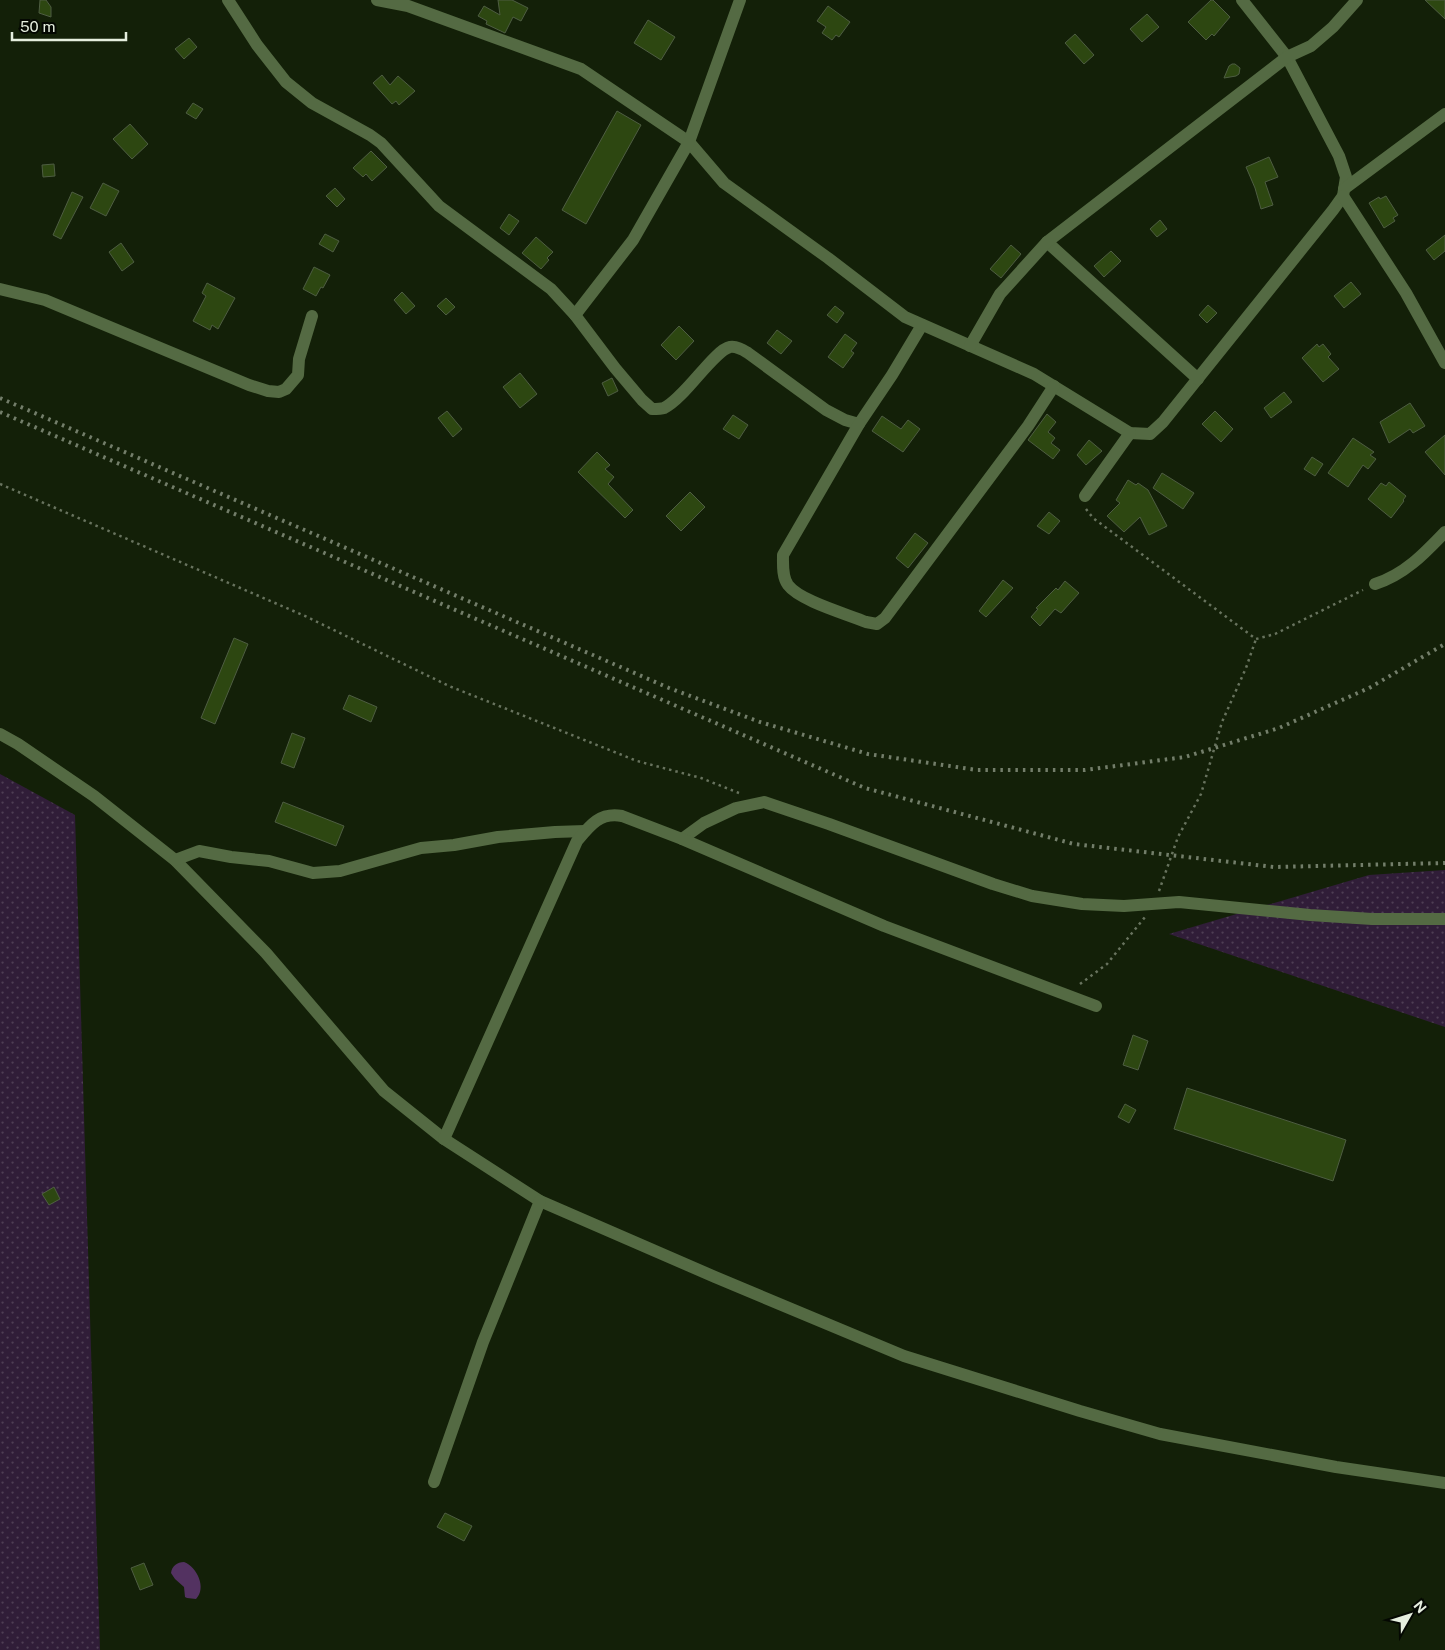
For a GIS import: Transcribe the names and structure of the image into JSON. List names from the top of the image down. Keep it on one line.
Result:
{"scale_bar":"50 m","north":"top right"}
